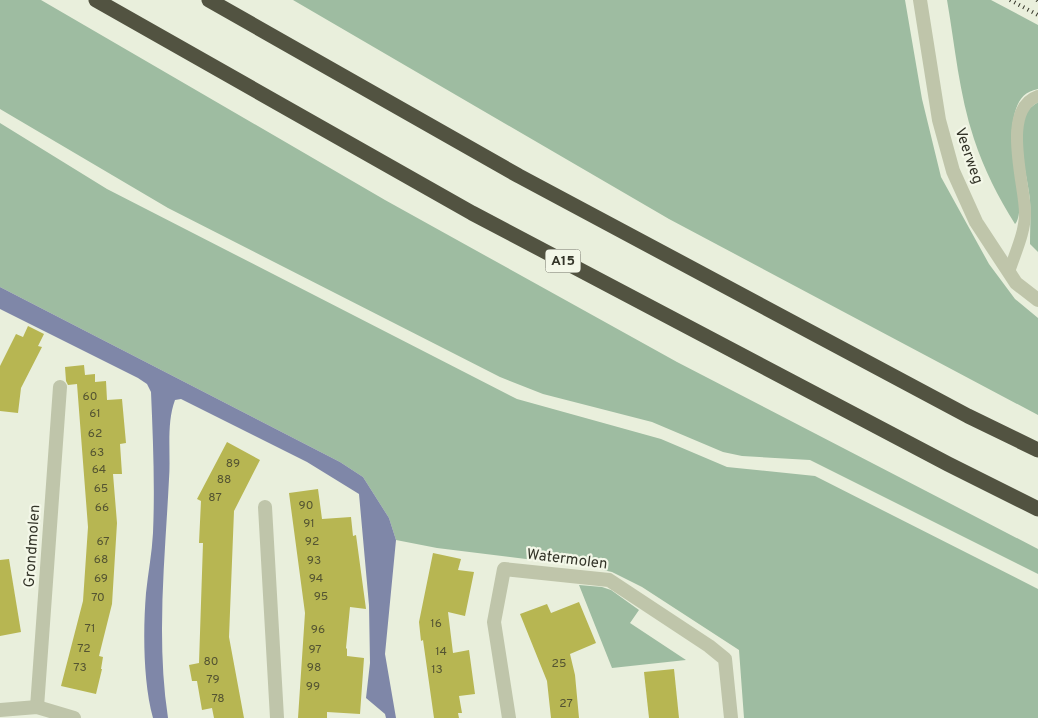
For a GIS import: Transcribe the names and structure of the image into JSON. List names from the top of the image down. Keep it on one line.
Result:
{"streets":{"highway":["A15"],"street":["Veerweg","Grondmolen","Watermolen"]},"house_numbers":["60","61","62","63","89","64","88","65","87","90","66","91","67","92","68","93","69","94","95","70","16","71","96","72","97","14","80","25","73","98","13","79","99","78","27"]}
